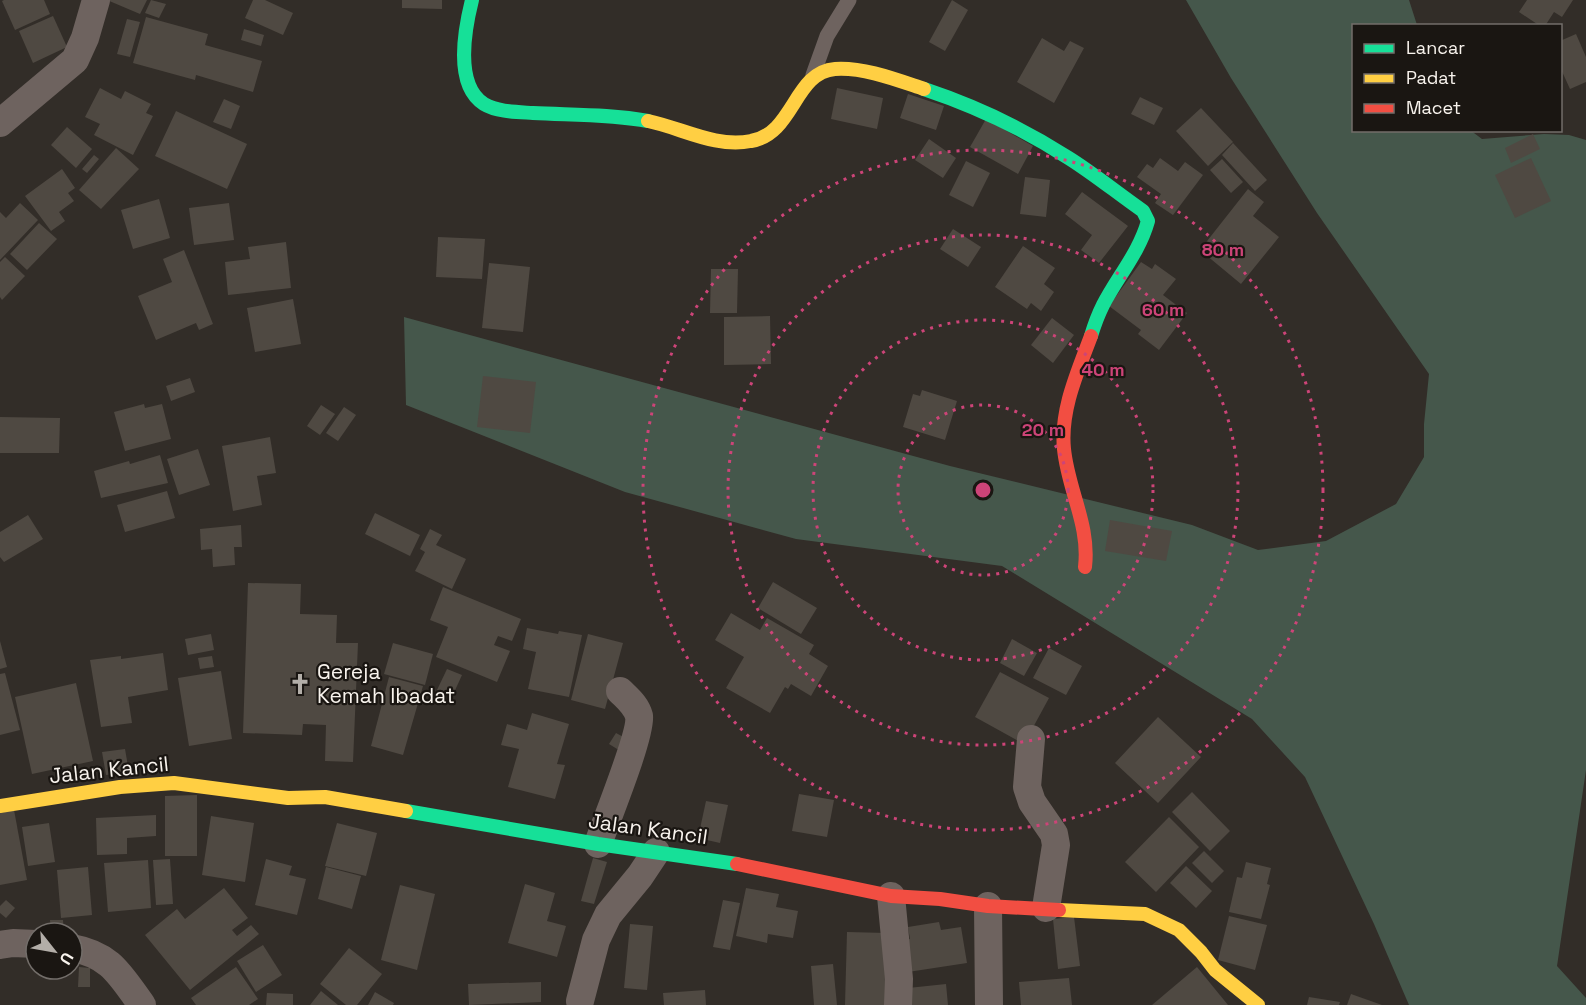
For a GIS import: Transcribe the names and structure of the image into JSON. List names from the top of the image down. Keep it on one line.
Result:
{"streets":{"street":["Jalan Kancil"]},"places":{"church":["Gereja Kemah Ibadat"]},"legend":["Lancar","Padat","Macet"],"north":"bottom right","rings":["80 m","60 m","40 m","20 m"]}
